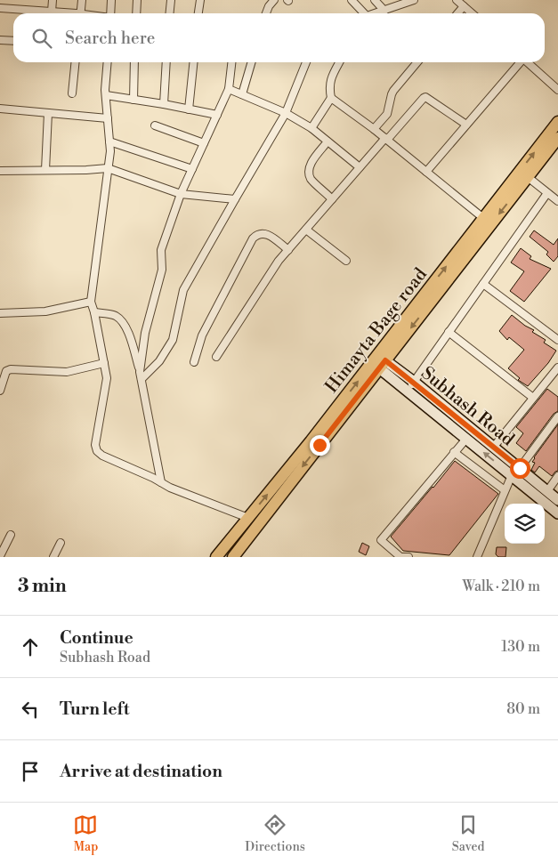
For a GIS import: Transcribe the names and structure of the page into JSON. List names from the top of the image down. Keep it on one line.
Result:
{"streets":{"main road":["Himayta Bage road"],"street":["Subhash Road"]},"crossings":[["Himayta Bage road","Subhash Road"]],"page":{"search":"Search here","heading":["3 min","Walk · 210 m"],"list":[["Continue","Subhash Road","130 m"],["Turn left","80 m"],"Arrive at destination"],"nav":["Map","Directions","Saved"]}}
